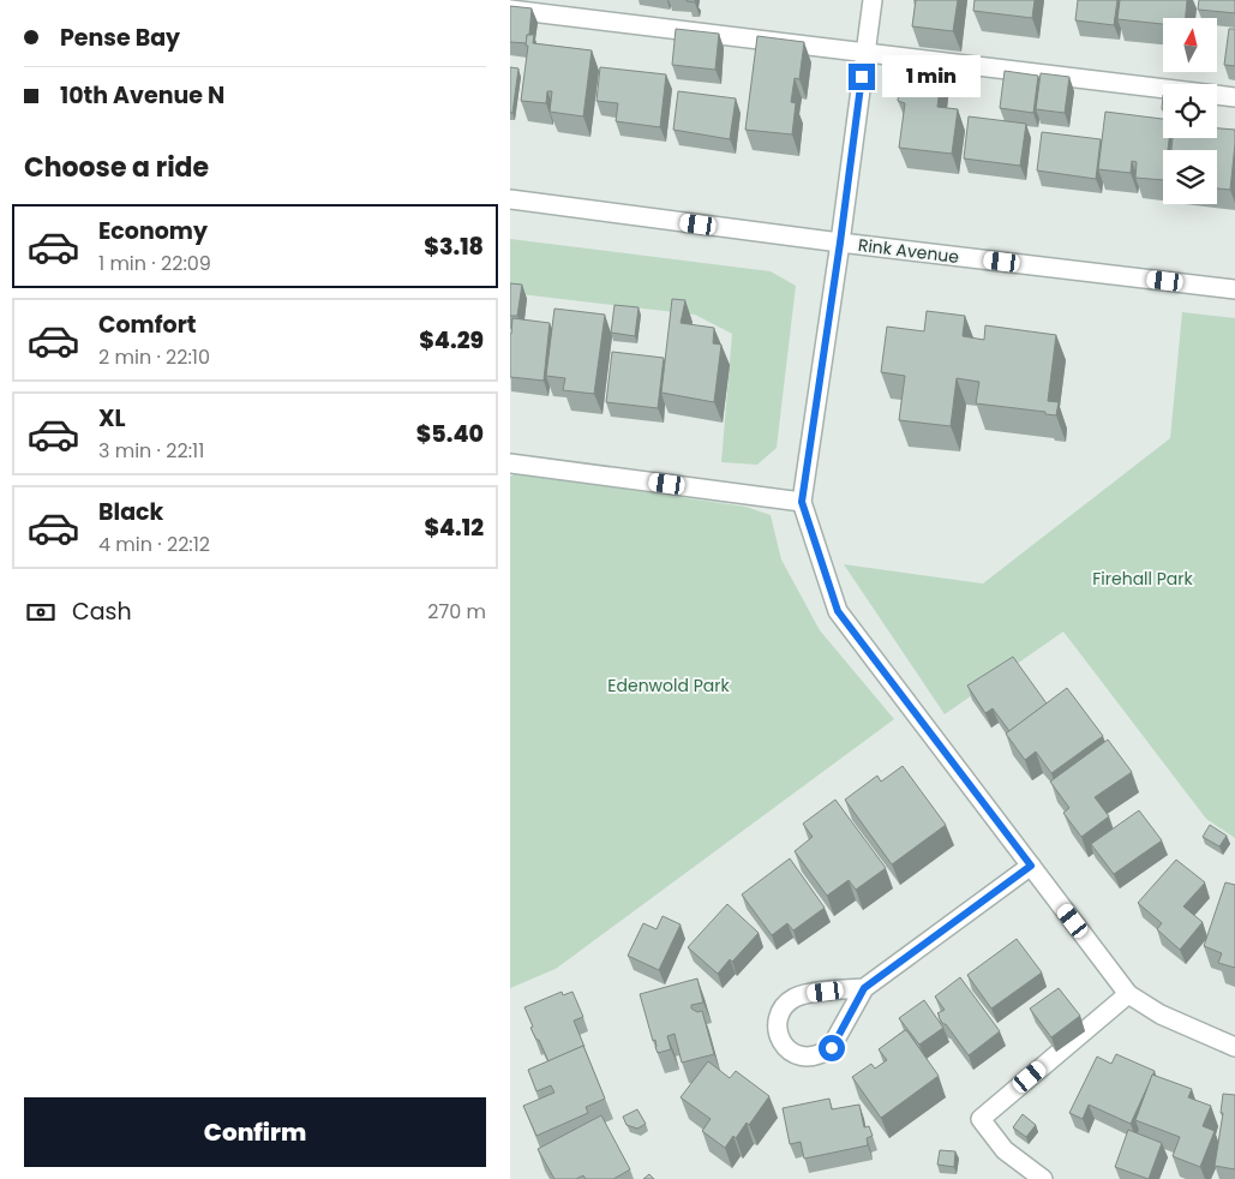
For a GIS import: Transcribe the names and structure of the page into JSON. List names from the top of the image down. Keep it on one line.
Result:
{"streets":{"street":["Rink Avenue"]},"parks":["Firehall Park","Edenwold Park"],"north":"top","page":{"banner":["Pense Bay","10th Avenue N"],"bubble":"1 min","heading":"Choose a ride","list":[{"name":"Economy","note":"1 min · 22:09","value":"$3.18"},{"name":"Comfort","note":"2 min · 22:10","value":"$4.29"},{"name":"XL","note":"3 min · 22:11","value":"$5.40"},{"name":"Black","note":"4 min · 22:12","value":"$4.12"}],"pay":["Cash","270 m"],"buttons":"Confirm"}}
